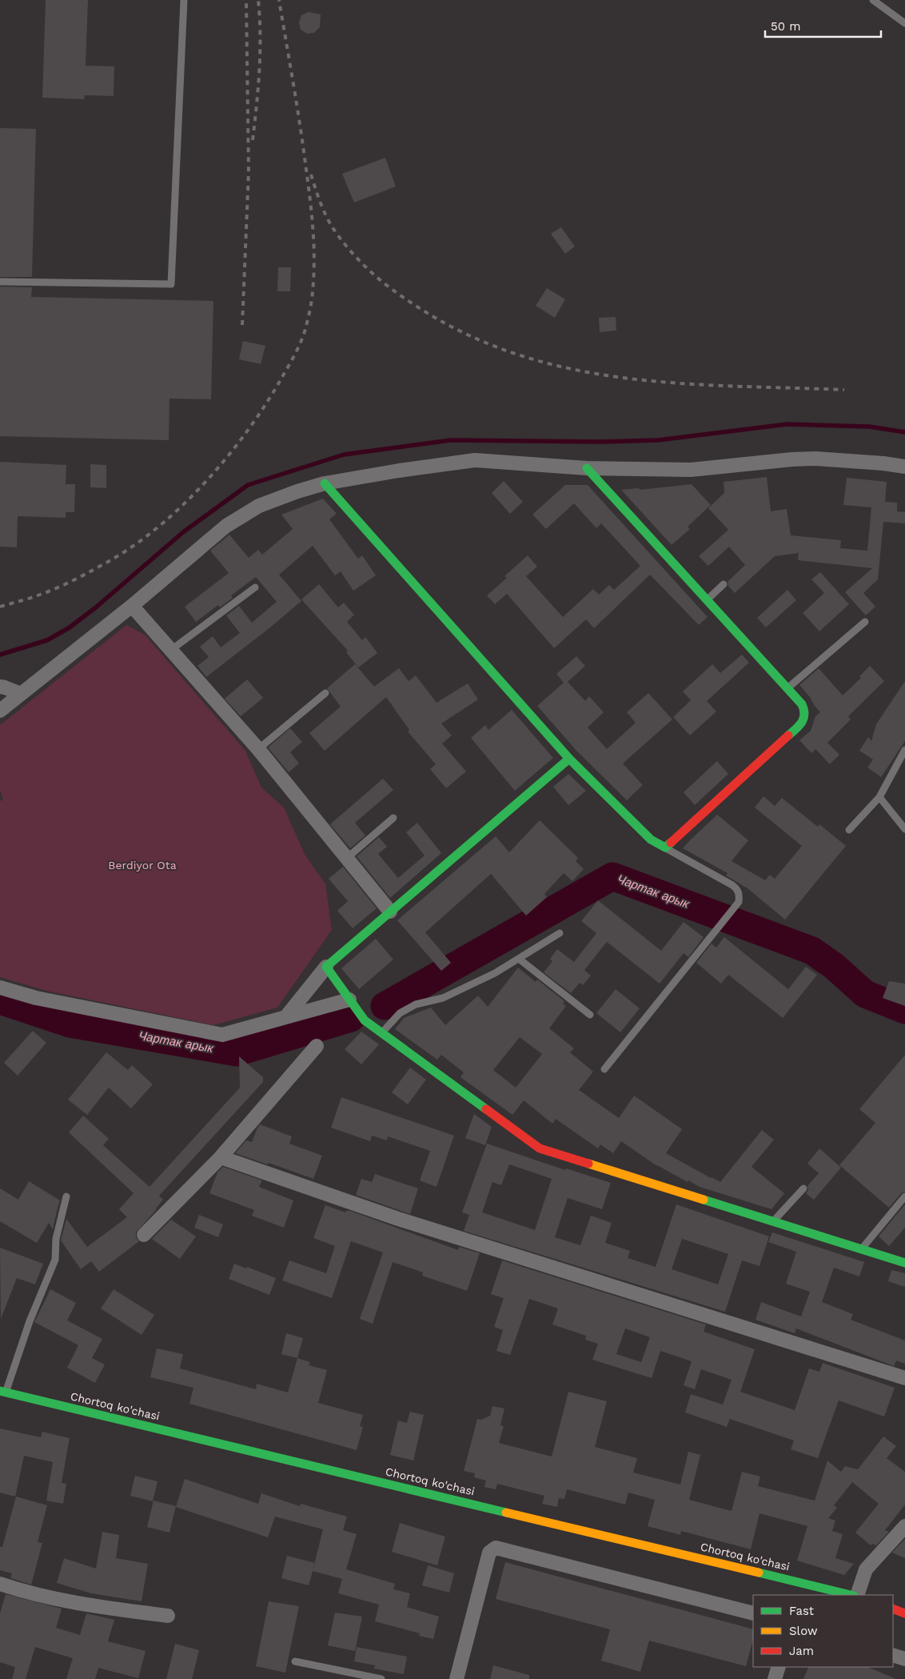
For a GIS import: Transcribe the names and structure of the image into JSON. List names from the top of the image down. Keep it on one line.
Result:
{"streets":{"street":["Chortoq ko'chasi"]},"water":["Чартак арык"],"parks":["Berdiyor Ota"],"legend":["Fast","Slow","Jam"],"scale_bar":"50 m"}
